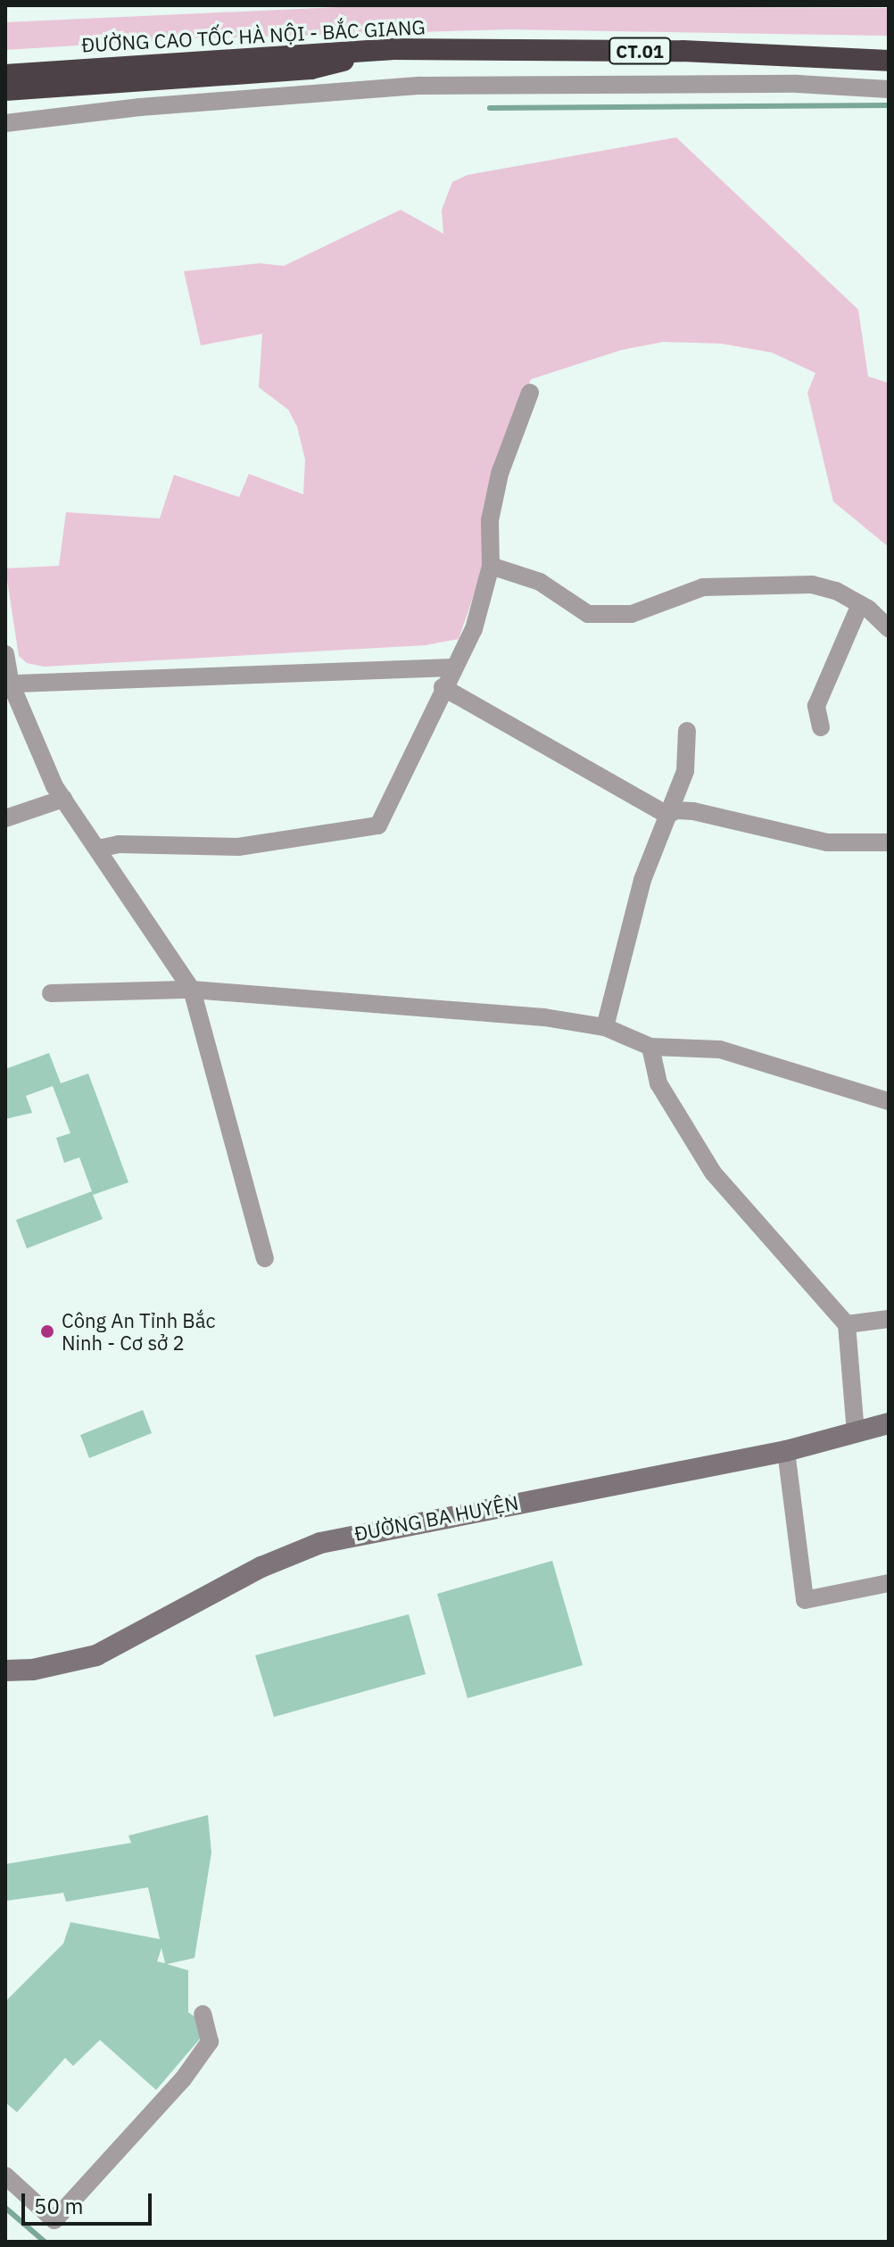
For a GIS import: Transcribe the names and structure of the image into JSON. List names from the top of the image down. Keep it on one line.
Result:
{"streets":{"highway":["ĐƯỜNG CAO TỐC HÀ NỘI - BẮC GIANG","CT.01"],"street":["ĐƯỜNG BA HUYỆN"]},"places":["Công An Tỉnh Bắc Ninh - Cơ sở 2"],"scale_bar":"50 m"}
